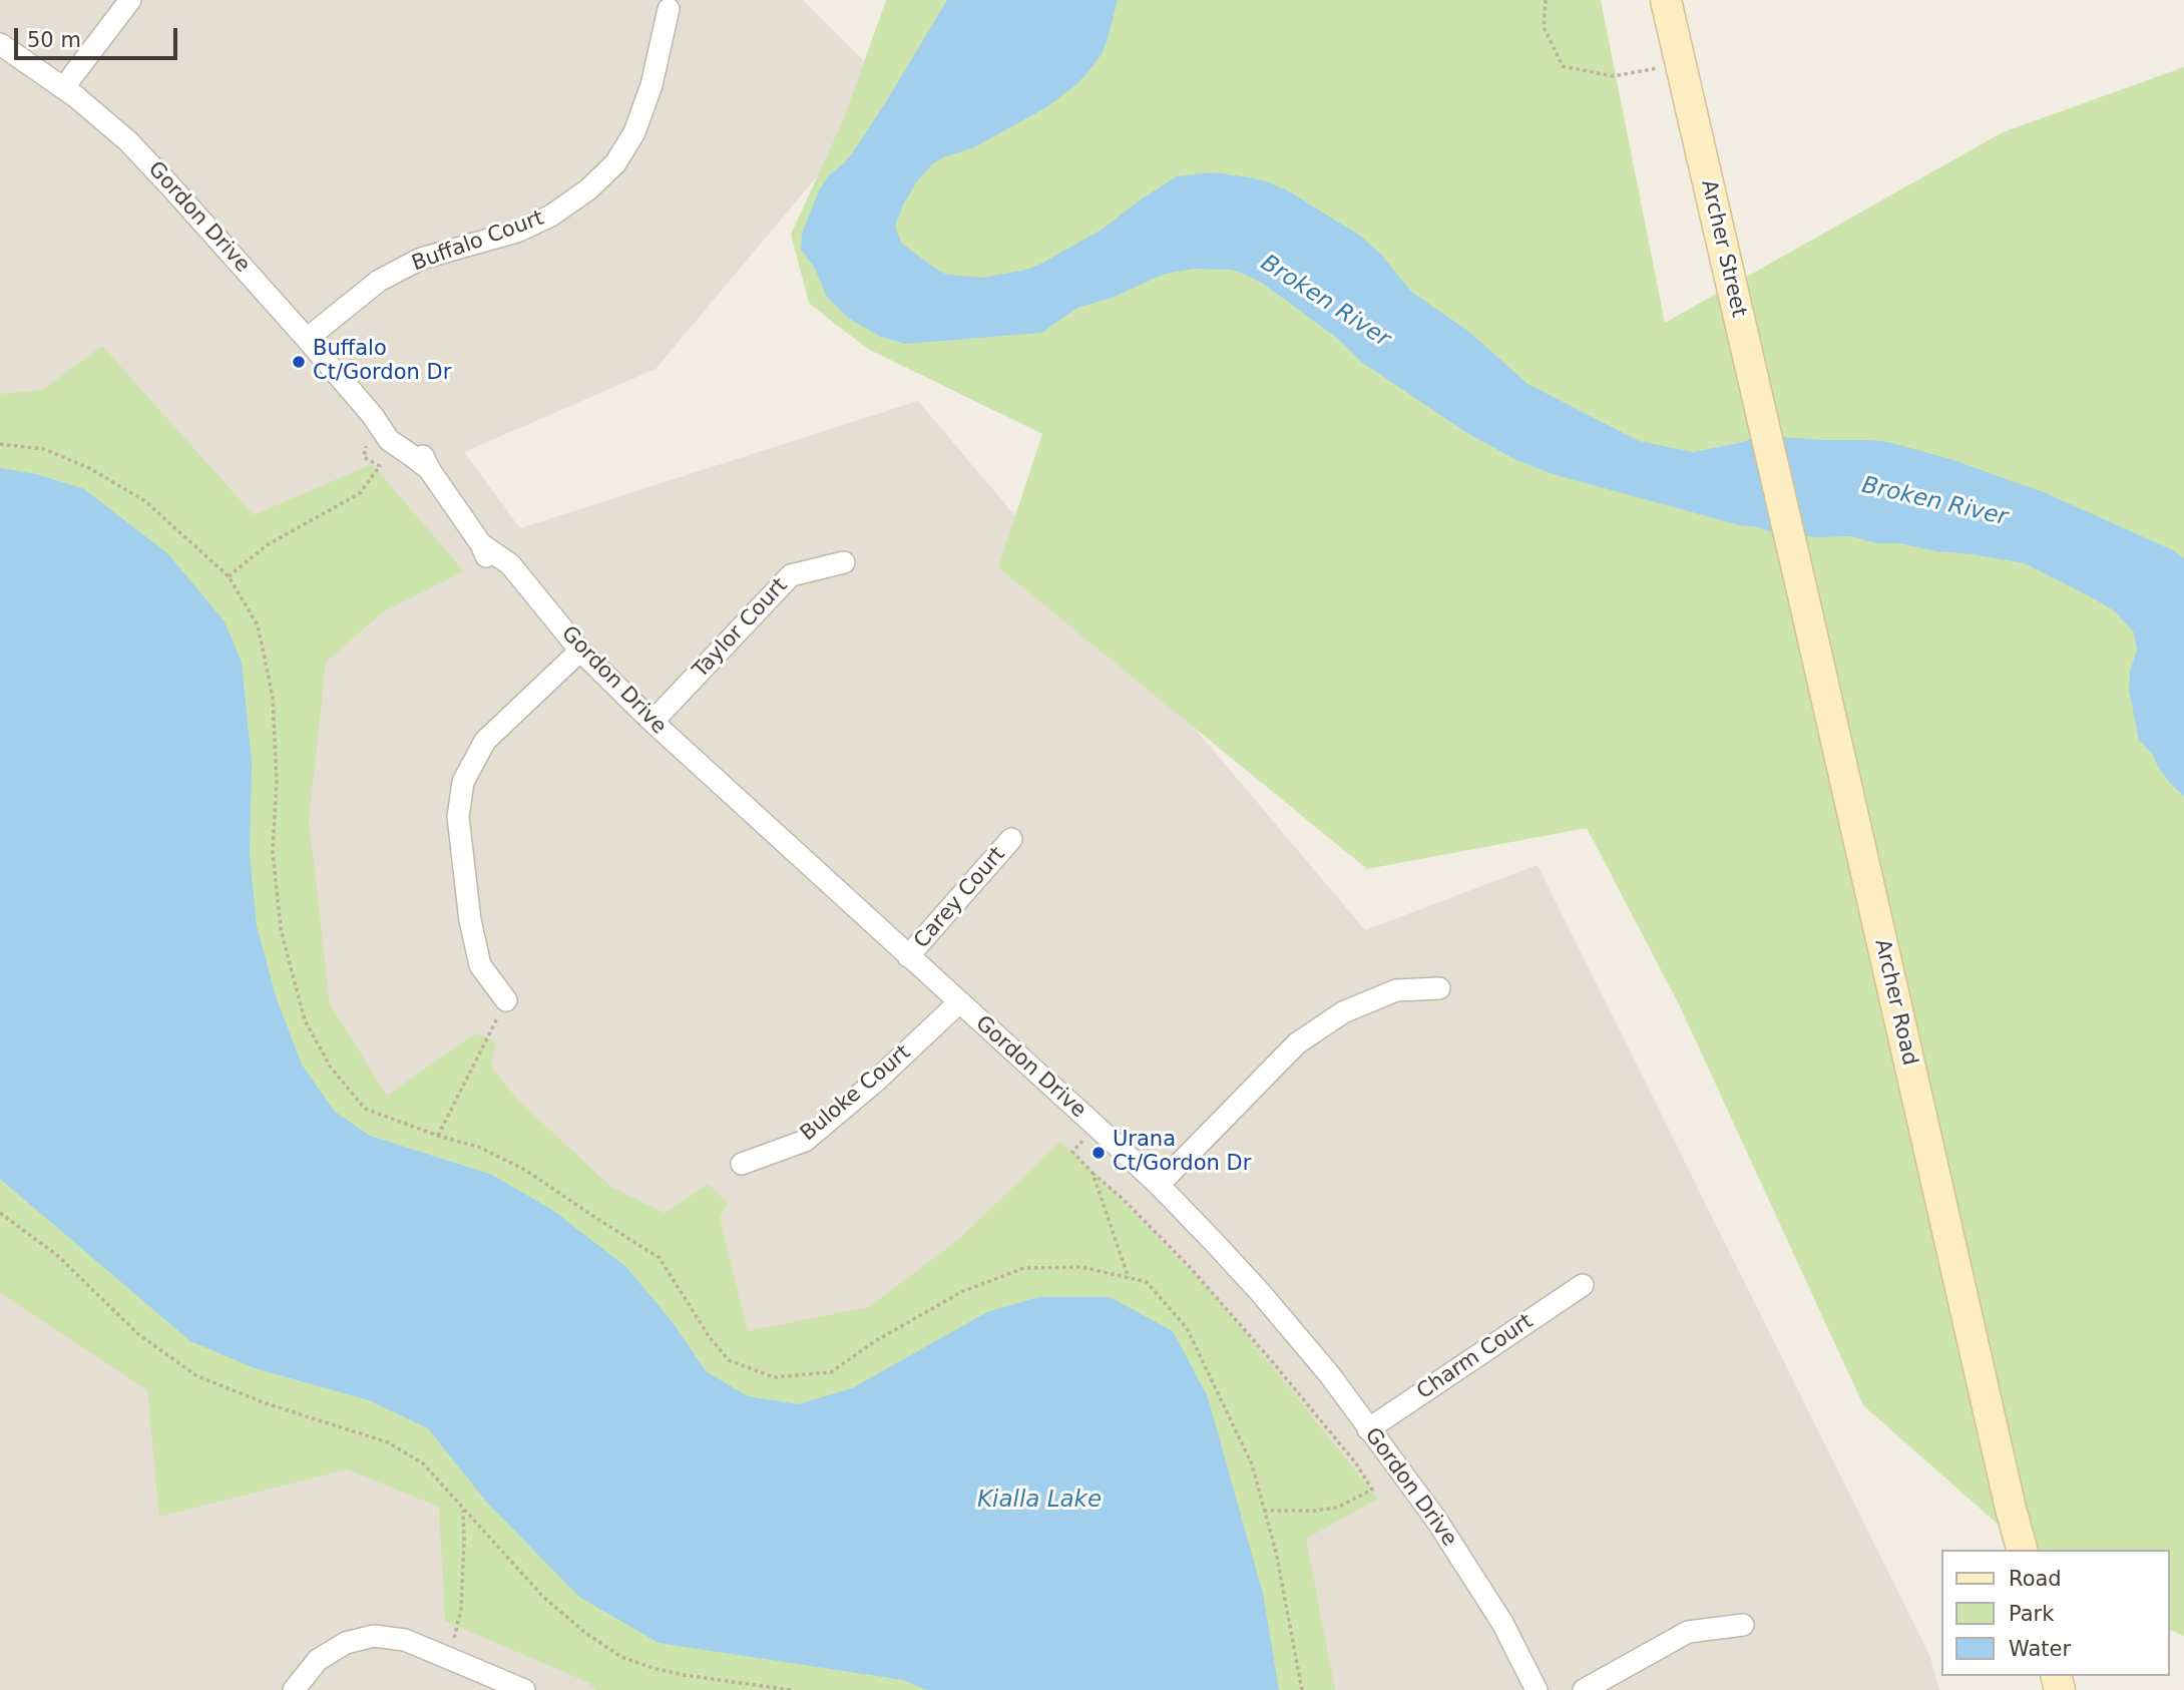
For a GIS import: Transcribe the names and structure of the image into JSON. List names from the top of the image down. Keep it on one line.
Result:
{"streets":{"main road":["Archer Street","Archer Road"],"street":["Gordon Drive","Buffalo Court","Taylor Court","Carey Court","Buloke Court","Charm Court"]},"crossings":[["Gordon Drive","Buffalo Court"],["Gordon Drive","Taylor Court"],["Gordon Drive","Carey Court"],["Gordon Drive","Buloke Court"],["Gordon Drive","Charm Court"],["Archer Street","Archer Road"]],"water":["Broken River","Kialla Lake"],"places":["Buffalo Ct/Gordon Dr","Urana Ct/Gordon Dr"],"legend":["Road","Park","Water"],"scale_bar":"50 m"}
